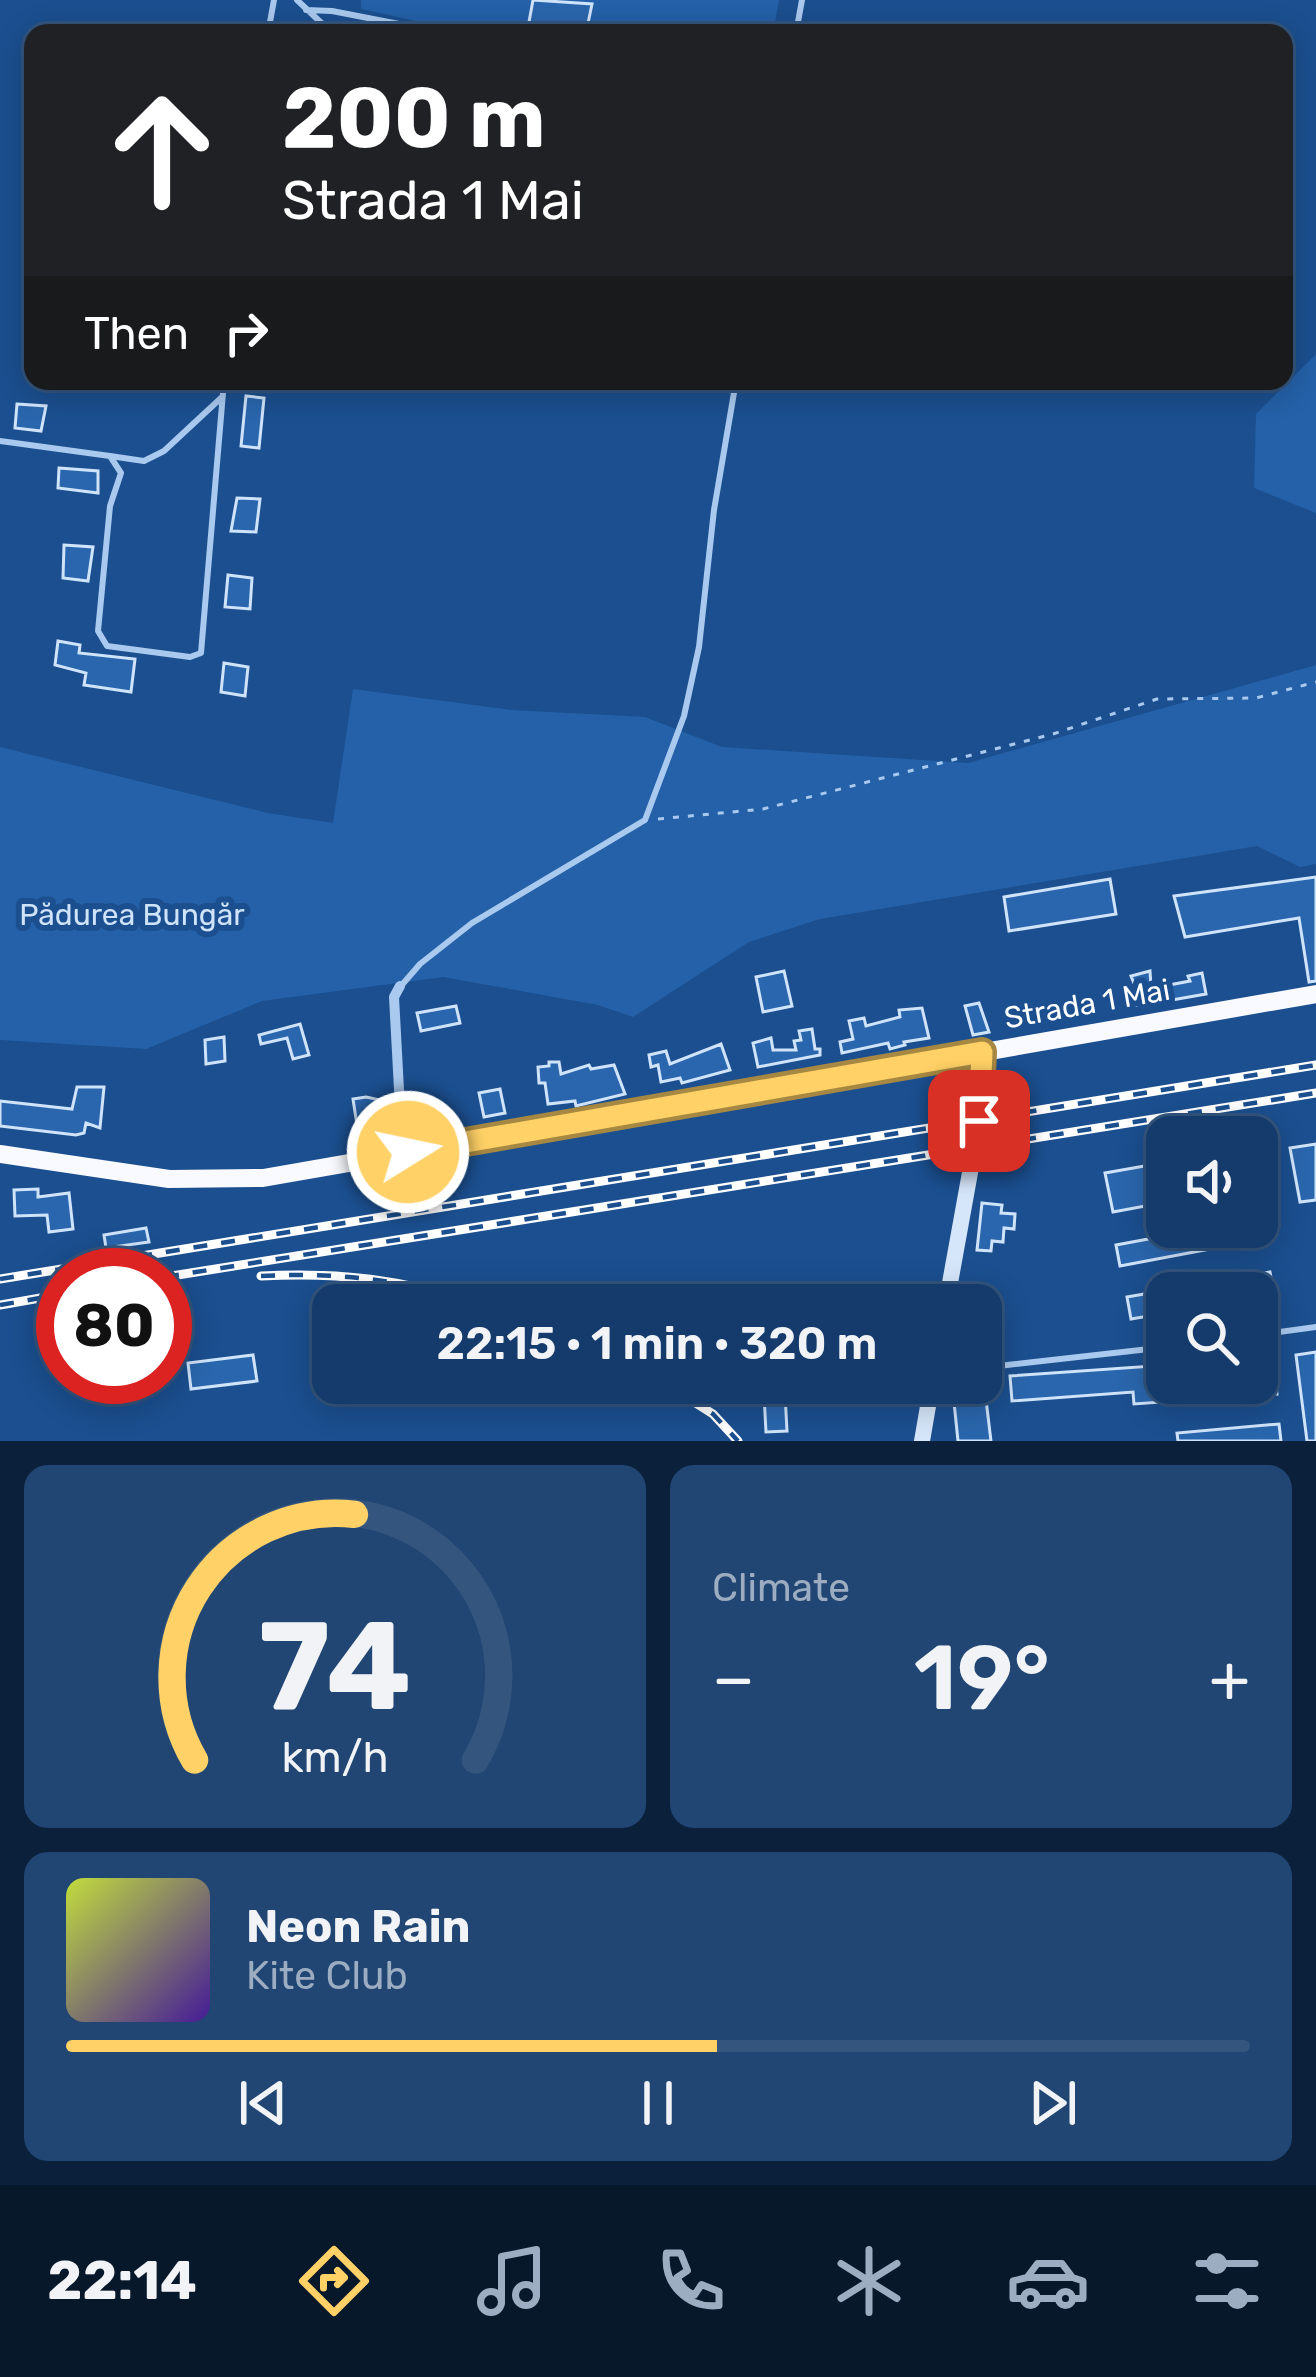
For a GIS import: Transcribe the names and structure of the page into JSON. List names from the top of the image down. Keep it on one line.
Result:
{"streets":{"highway":["Strada 1 Mai"]},"parks":["Pădurea Bungăr"],"page":{"turn":["200 m","Strada 1 Mai"],"then":"Then","limit":"80","trip":"22:15 · 1 min · 320 m","tile":"Climate","heat":["−","19°","+"],"song":["Neon Rain","Kite Club"],"tabs":"22:14","gauge":["74","km/h"]}}
